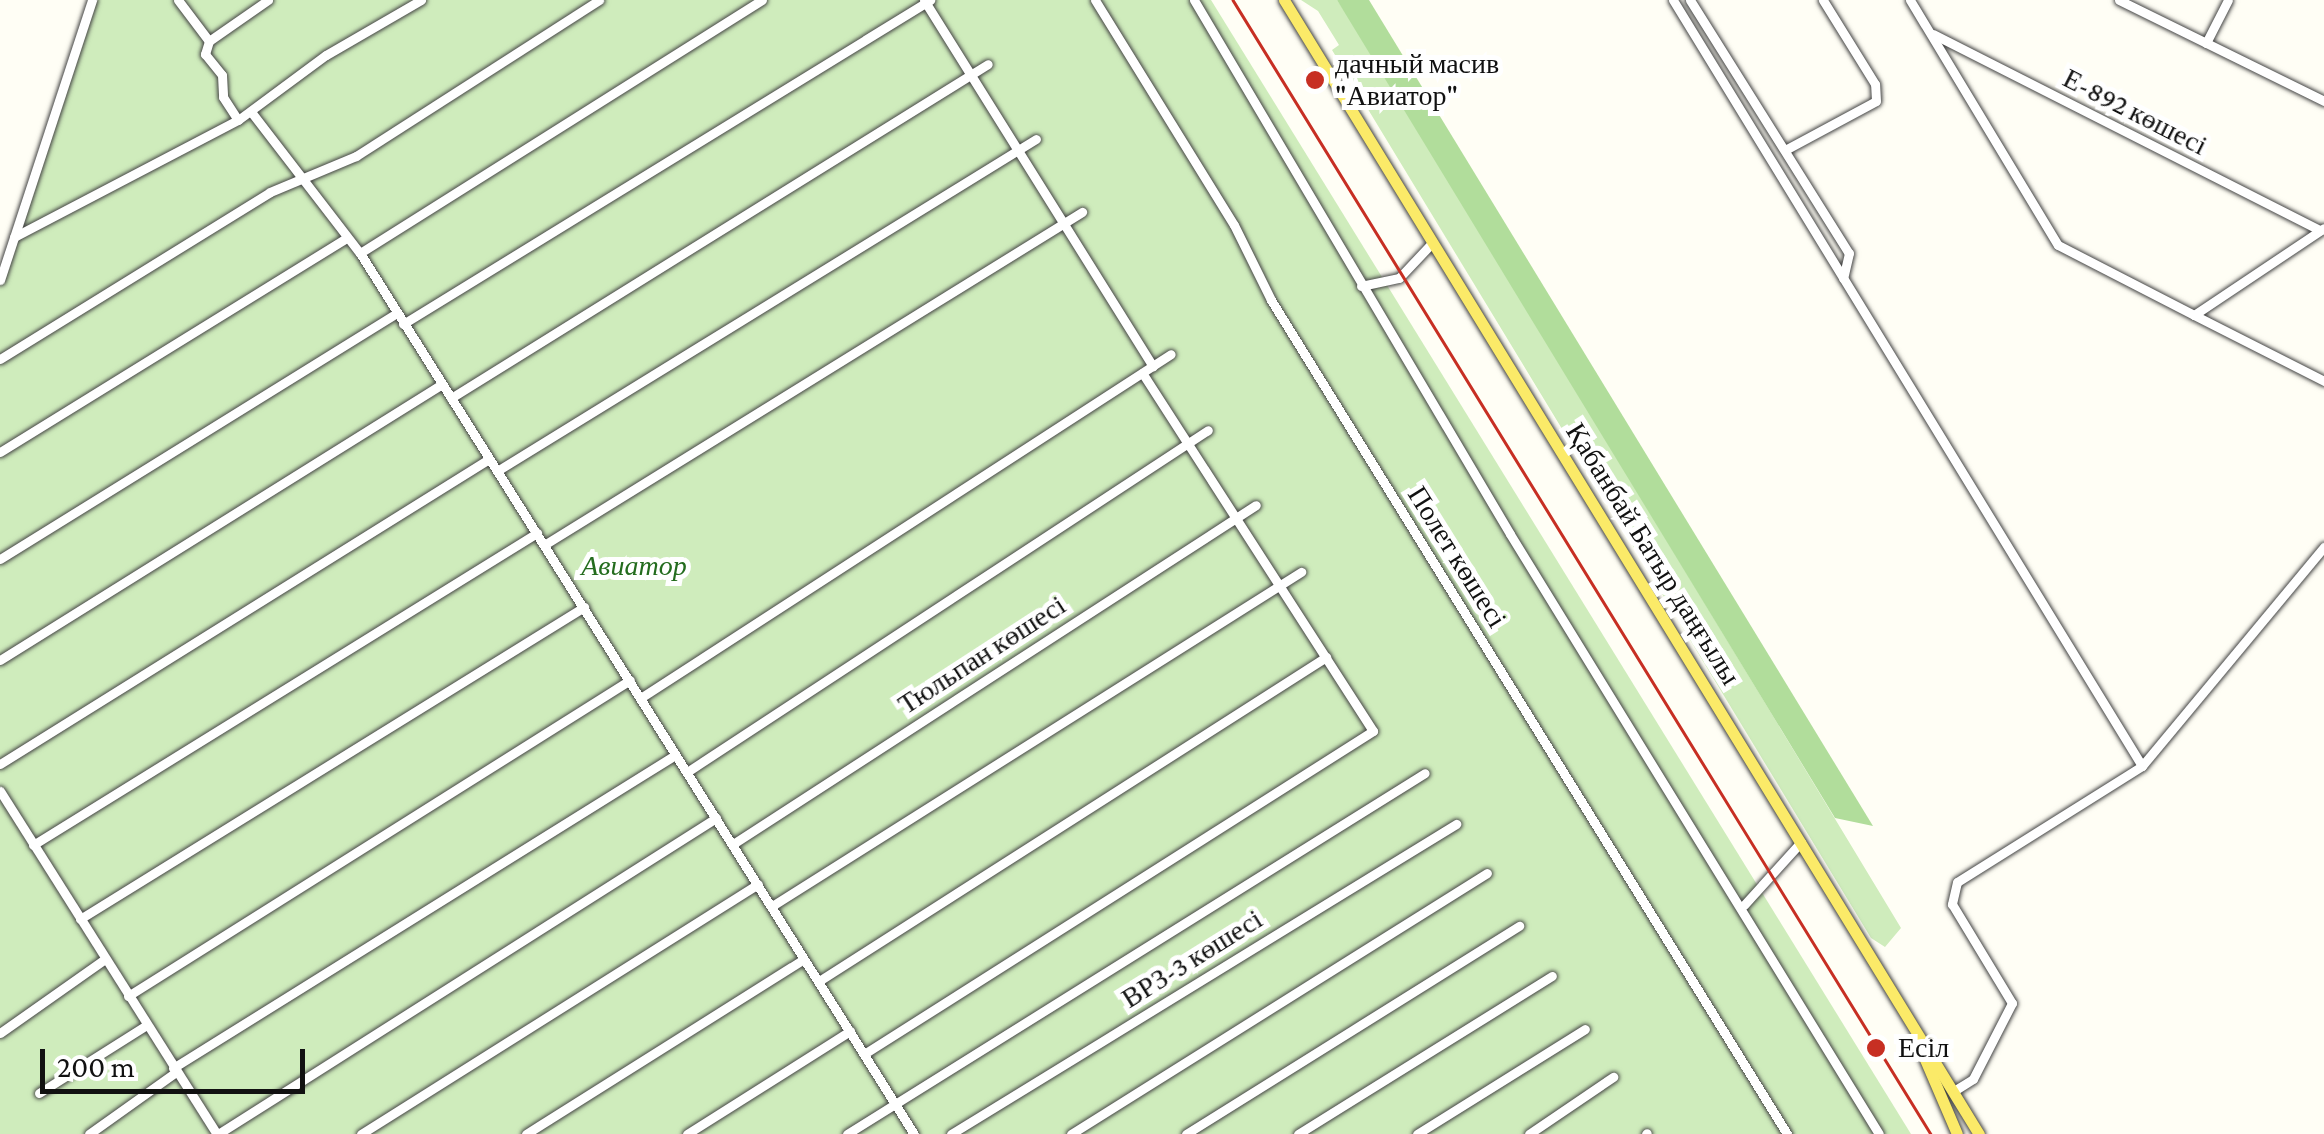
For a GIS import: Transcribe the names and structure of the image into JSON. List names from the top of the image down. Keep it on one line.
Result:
{"streets":{"main road":["Қабанбай Батыр даңғылы"],"street":["Е-892 көшесі","Полет көшесі","Тюльпан көшесі","ВРЗ-3 көшесі"]},"parks":["Авиатор"],"places":["дачный масив \"Авиатор\"","Есіл"],"scale_bar":"200 m"}
